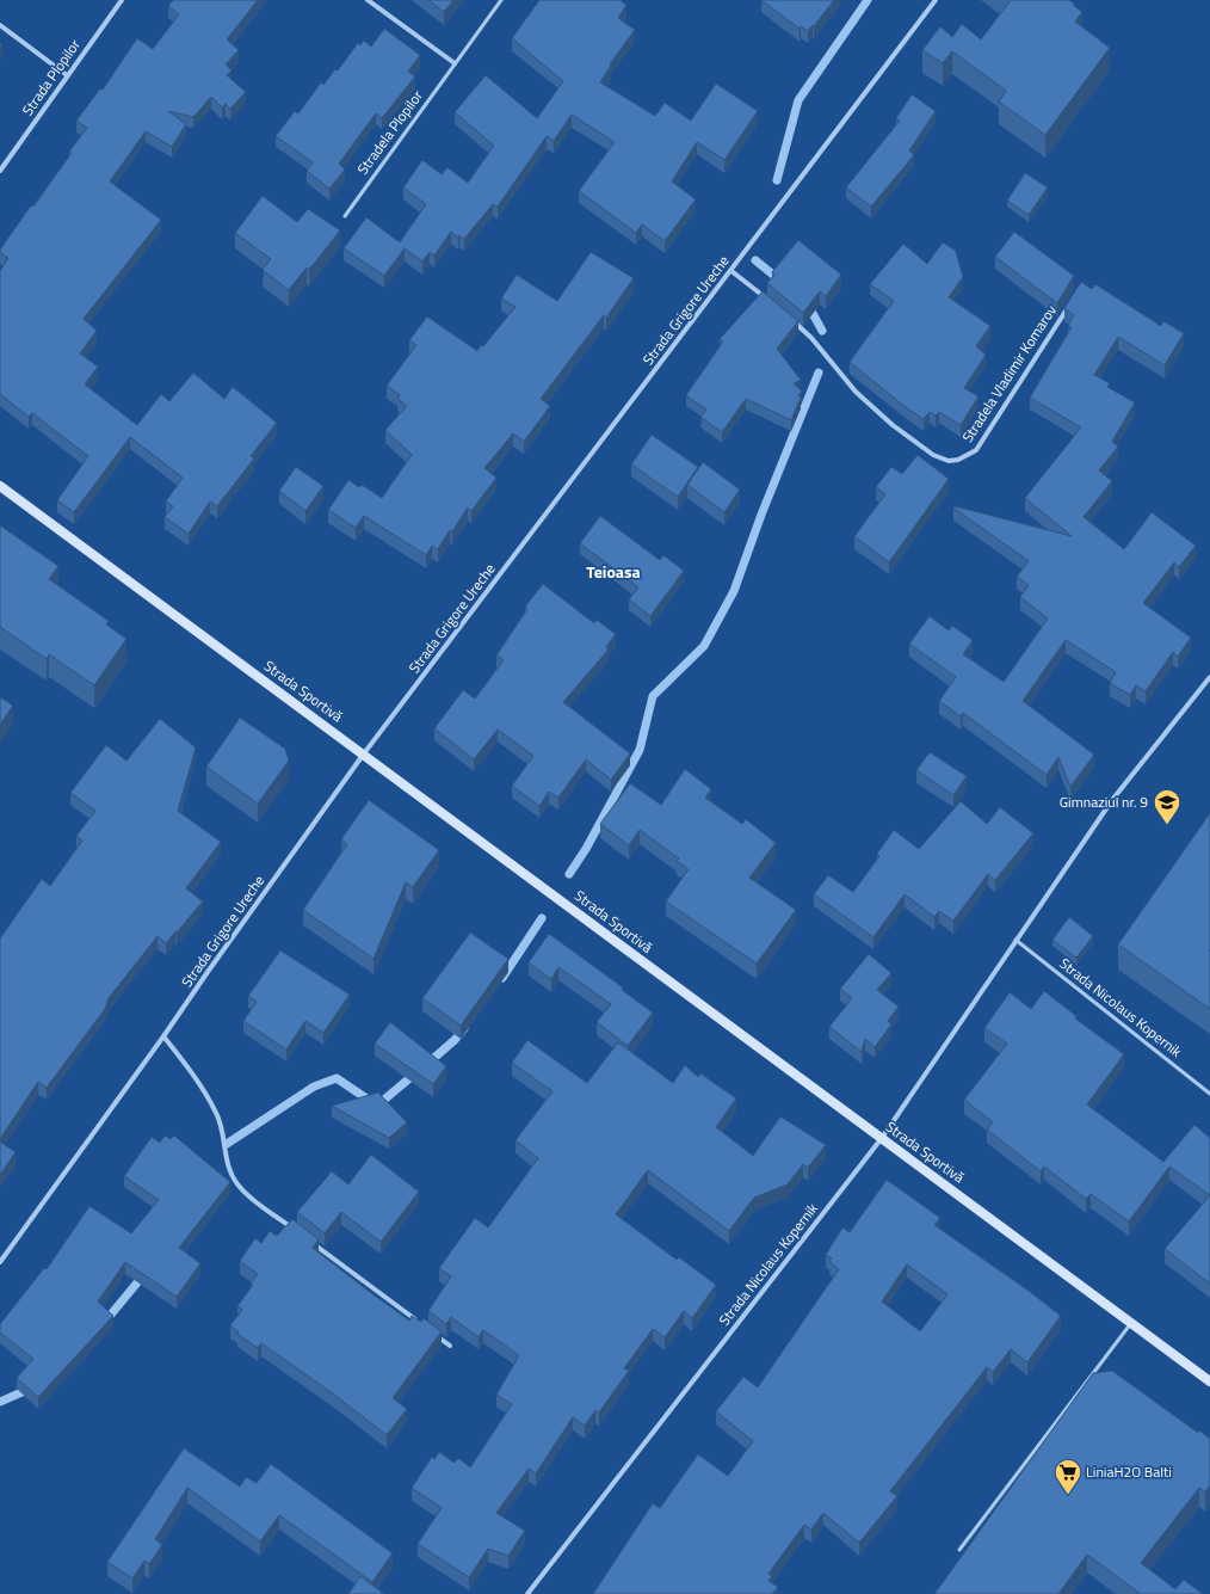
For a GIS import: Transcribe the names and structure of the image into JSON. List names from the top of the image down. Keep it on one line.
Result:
{"streets":{"street":["Strada Plopilor","Strada Grigore Ureche","Stradela Vladimir Komarov","Strada Sportivă","Strada Nicolaus Kopernik"],"lane":["Stradela Plopilor"]},"crossings":[["Strada Grigore Ureche","Strada Sportivă"],["Strada Sportivă","Strada Nicolaus Kopernik"]],"districts":["Teioasa"],"places":{"school or university":["Gimnaziul nr. 9"],"supermarket":["LiniaH2O Balti"]}}
